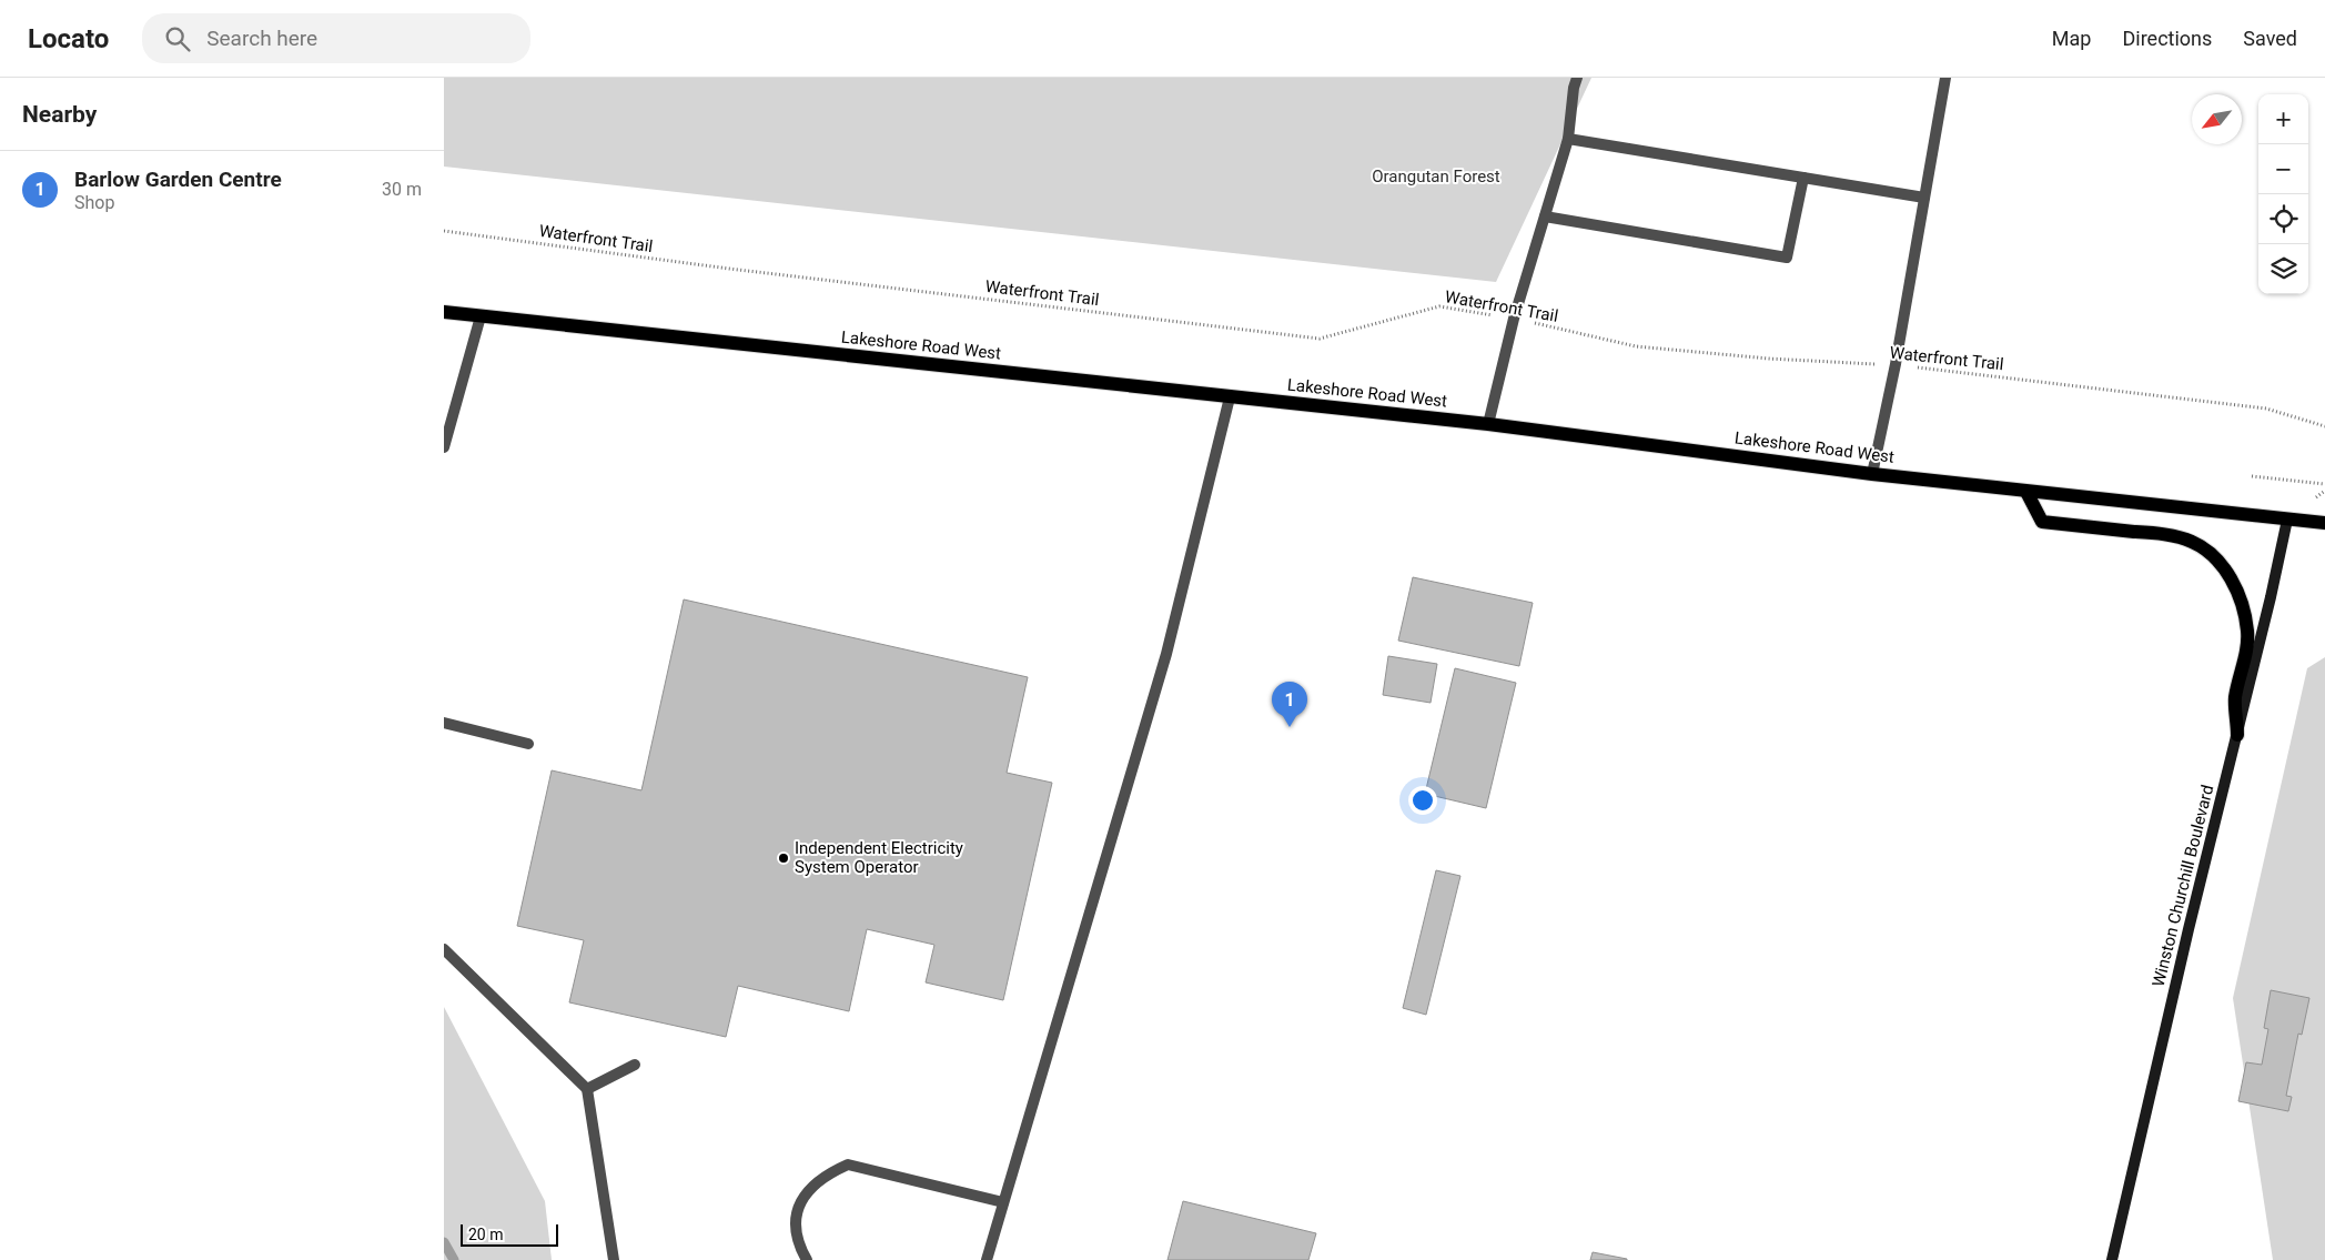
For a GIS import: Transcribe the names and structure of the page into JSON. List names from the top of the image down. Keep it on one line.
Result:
{"streets":{"main road":["Lakeshore Road West","Winston Churchill Boulevard"],"path":["Waterfront Trail"]},"crossings":[["Lakeshore Road West","Winston Churchill Boulevard"]],"parks":["Orangutan Forest"],"places":["Independent Electricity System Operator"],"scale_bar":"20 m","north":"bottom left","page":{"header":"Locato","search":"Search here","nav":["Map","Directions","Saved"],"heading":"Nearby","map_buttons":["+","−"],"list":[{"mark":"1","name":"Barlow Garden Centre","note":"Shop","value":"30 m"}],"pins":"1","scale":"20 m"}}
